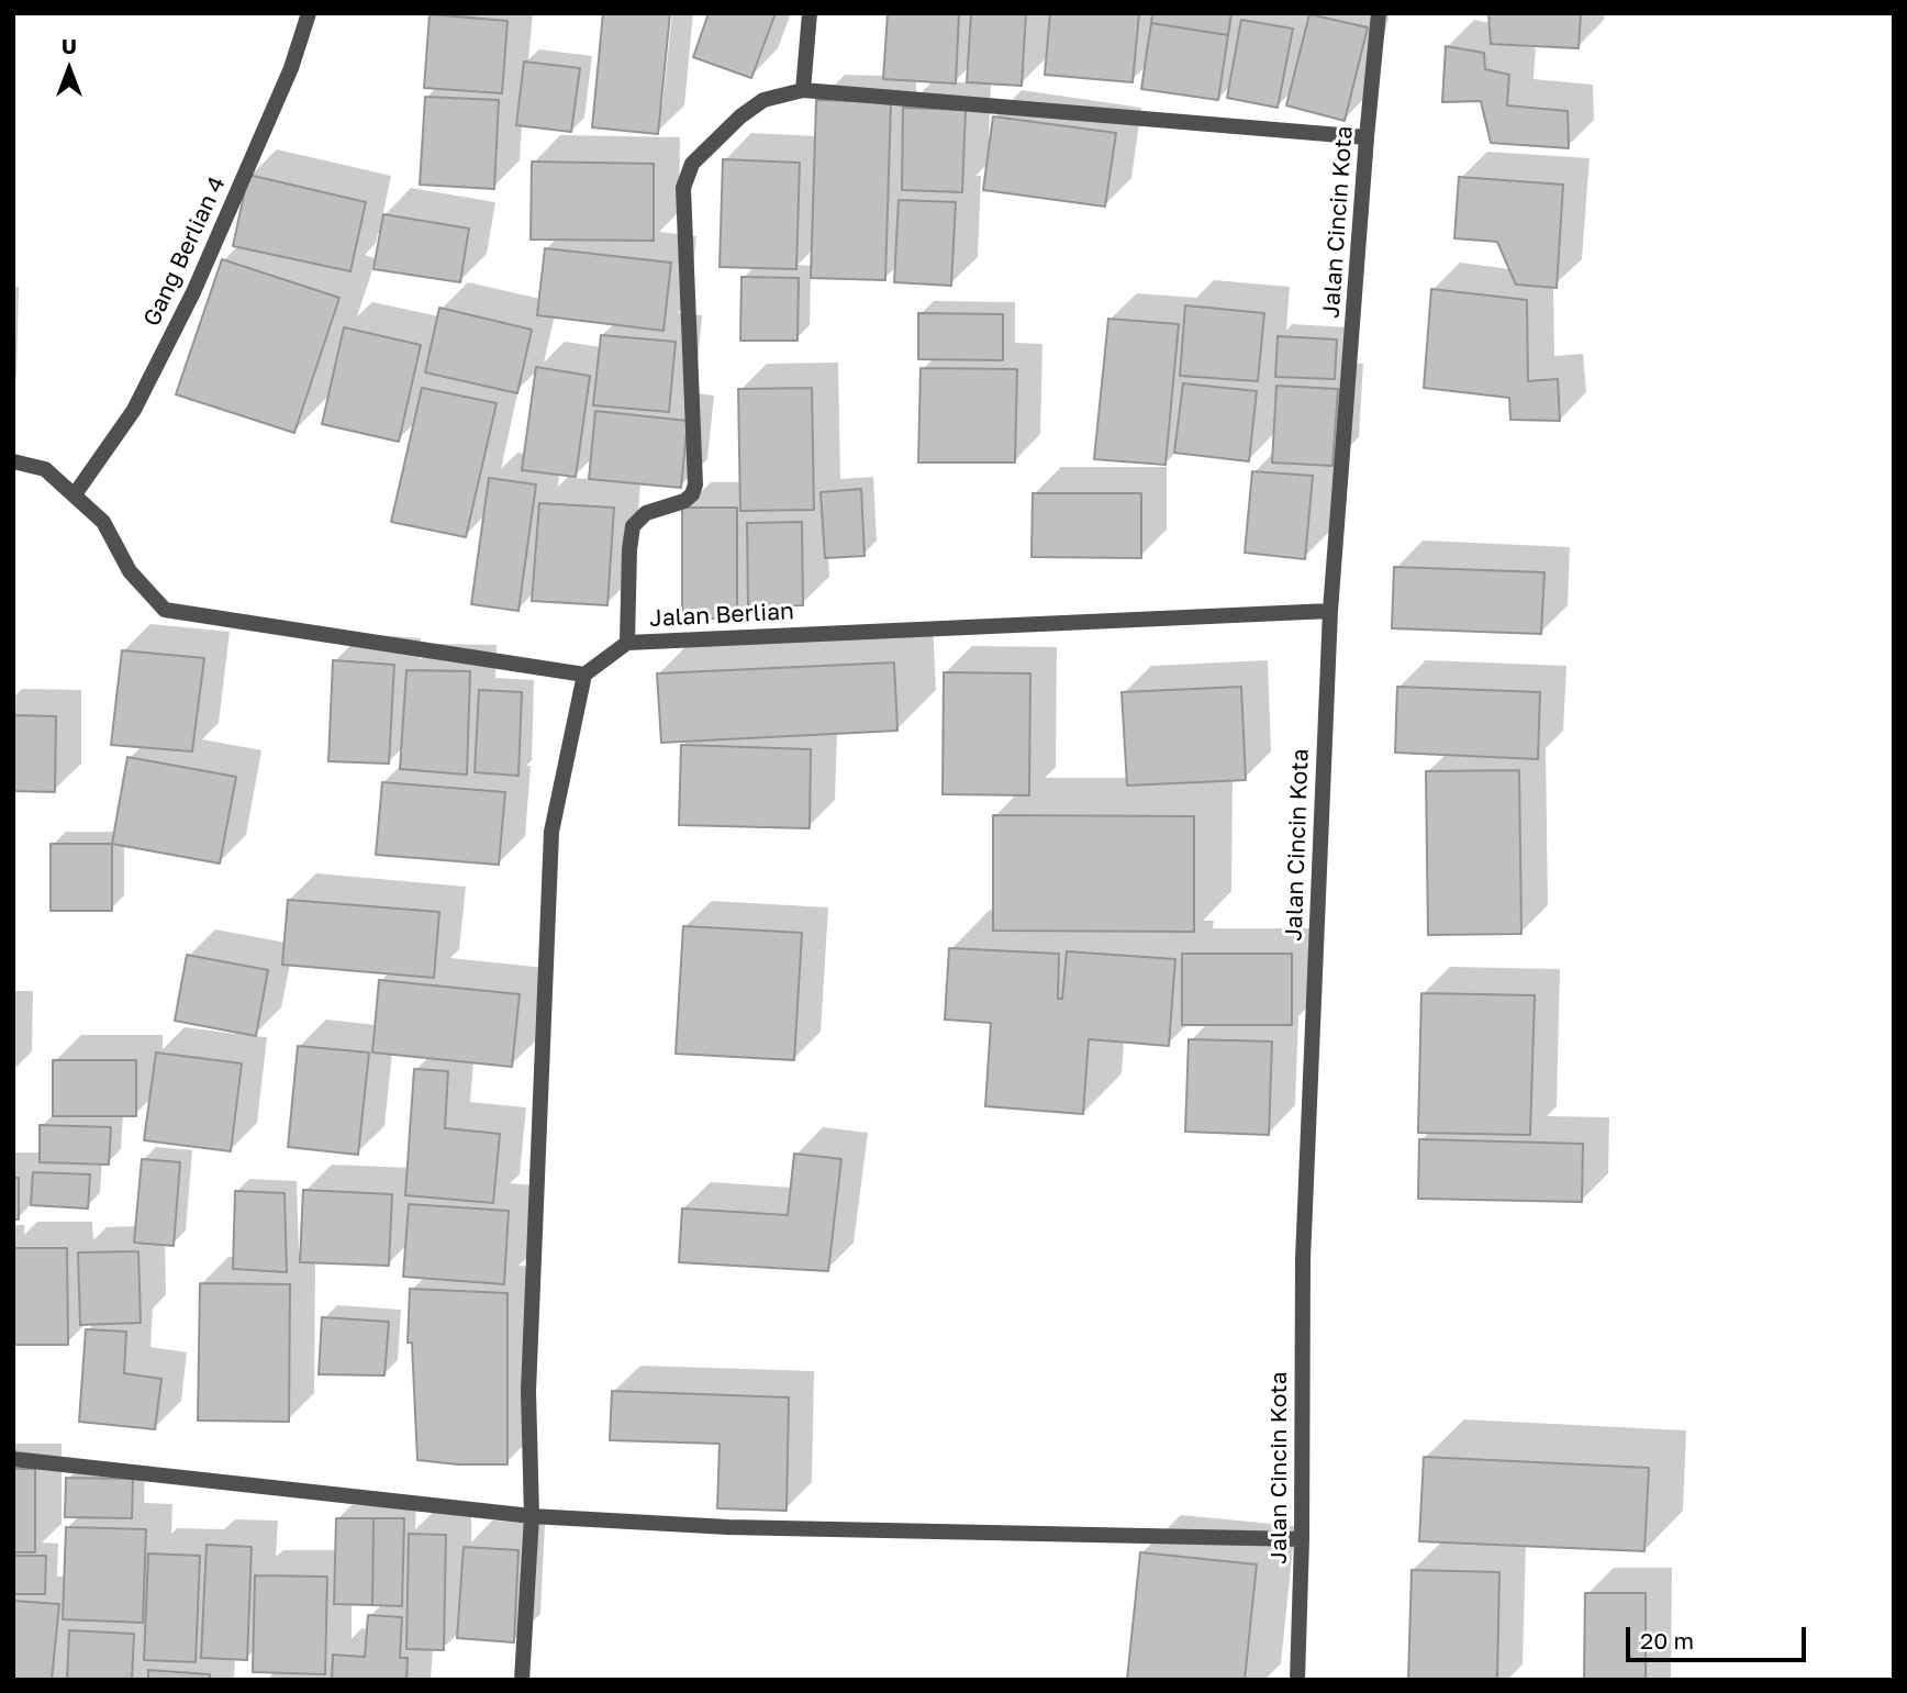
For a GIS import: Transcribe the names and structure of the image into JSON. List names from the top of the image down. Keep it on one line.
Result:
{"streets":{"street":["Jalan Cincin Kota","Gang Berlian 4","Jalan Berlian"]},"crossings":[["Jalan Cincin Kota","Jalan Berlian"]],"scale_bar":"20 m","north":"top"}
